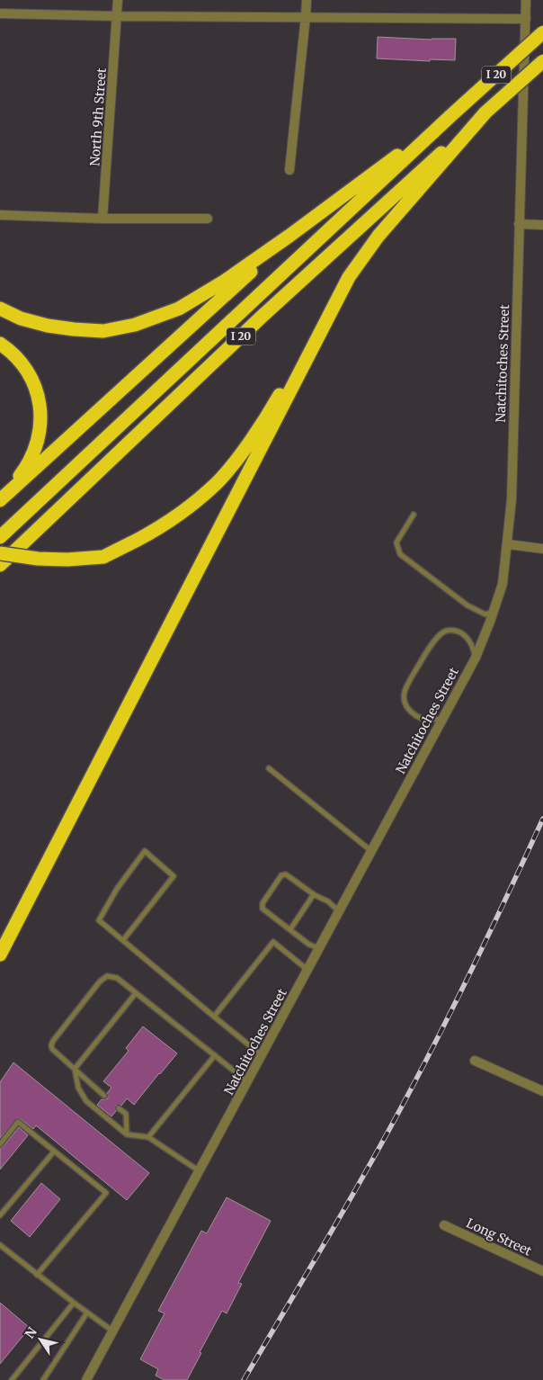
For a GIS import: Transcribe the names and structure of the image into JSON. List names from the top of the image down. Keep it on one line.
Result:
{"streets":{"highway":["I 20"],"street":["North 9th Street","Natchitoches Street","Long Street"]},"north":"top left"}
